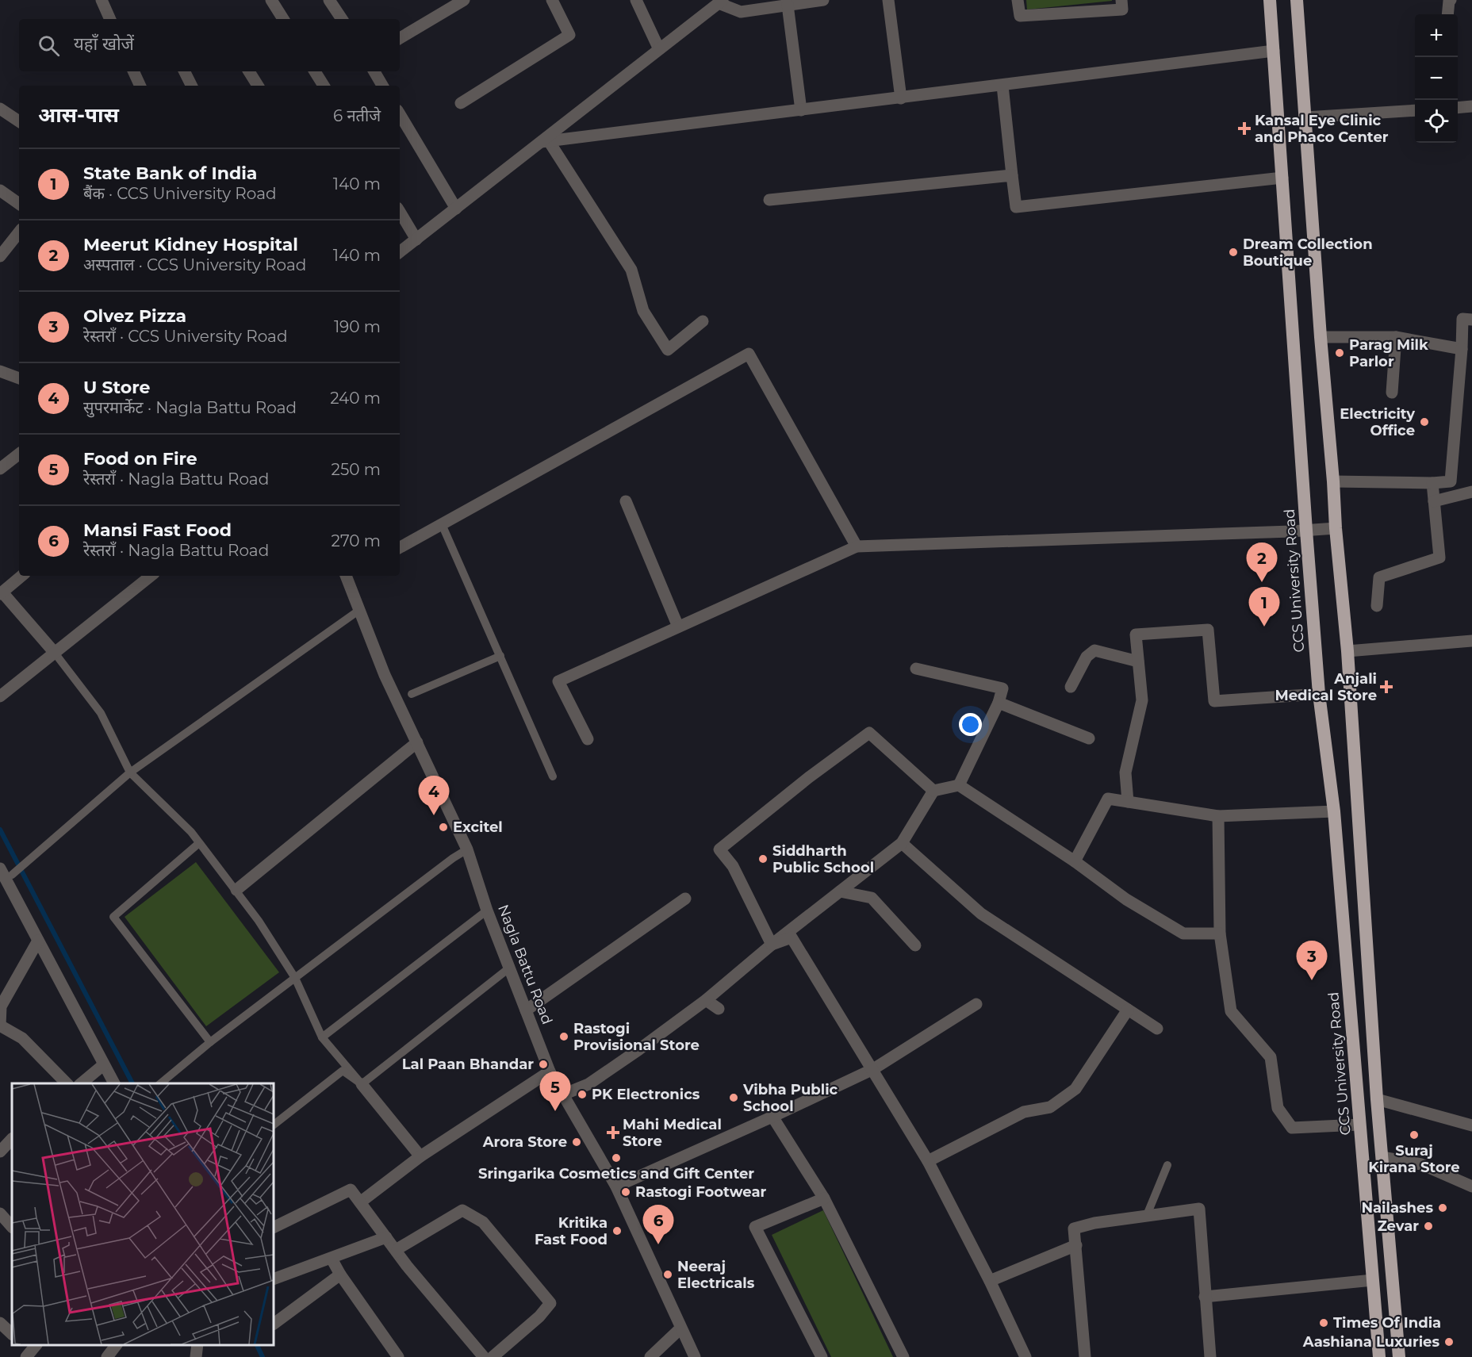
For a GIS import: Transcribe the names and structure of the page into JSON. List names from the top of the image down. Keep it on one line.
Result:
{"streets":{"highway":["CCS University Road"],"street":["Nagla Battu Road"]},"places":{"health":["Kansal Eye Clinic and Phaco Center","Anjali Medical Store","Mahi Medical Store"],"other":["Dream Collection Boutique","Parag Milk Parlor","Electricity Office","Excitel","Siddharth Public School","Rastogi Provisional Store","Lal Paan Bhandar","PK Electronics","Vibha Public School","Suraj Kirana Store","Arora Store","Sringarika Cosmetics and Gift Center","Rastogi Footwear","Nailashes","Zevar","Kritika Fast Food","Neeraj Electricals","Times Of India","Aashiana Luxuries"]},"page":{"map_buttons":["+","−"],"search":"यहाँ खोजें","heading":["आस-पास","6 नतीजे"],"list":[{"mark":"1","name":"State Bank of India","note":"बैंक · CCS University Road","value":"140 m"},{"mark":"2","name":"Meerut Kidney Hospital","note":"अस्पताल · CCS University Road","value":"140 m"},{"mark":"3","name":"Olvez Pizza","note":"रेस्तराँ · CCS University Road","value":"190 m"},{"mark":"4","name":"U Store","note":"सुपरमार्केट · Nagla Battu Road","value":"240 m"},{"mark":"5","name":"Food on Fire","note":"रेस्तराँ · Nagla Battu Road","value":"250 m"},{"mark":"6","name":"Mansi Fast Food","note":"रेस्तराँ · Nagla Battu Road","value":"270 m"}],"pins":["2","1","4","3","5","6"]}}
